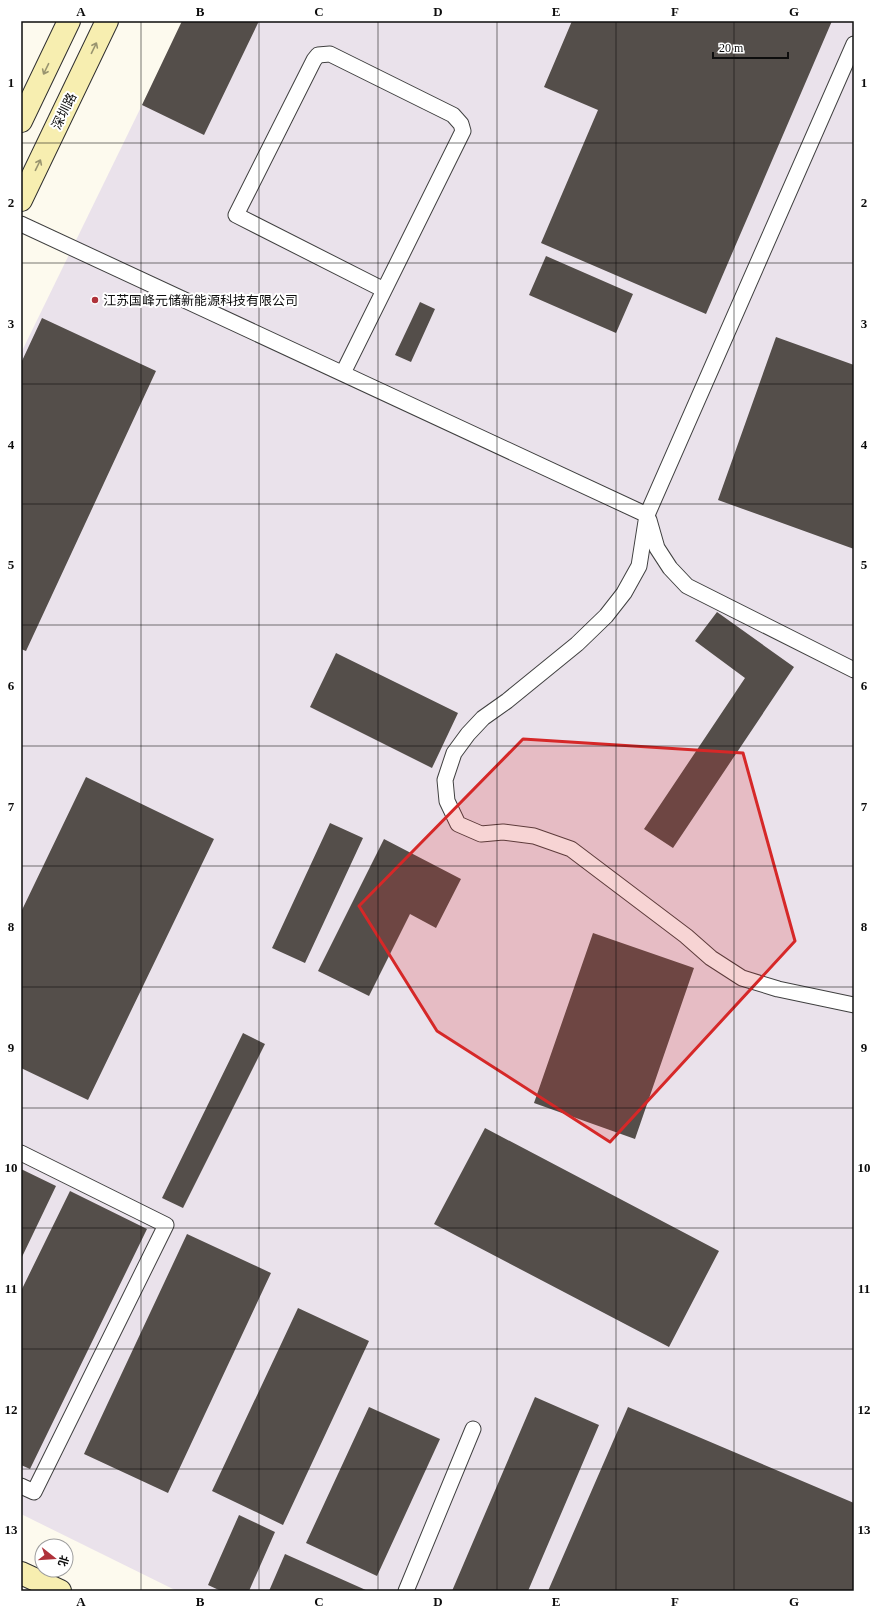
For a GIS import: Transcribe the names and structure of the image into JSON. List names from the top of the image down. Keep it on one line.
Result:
{"streets":{"street":["深圳路"]},"places":["江苏国峰元储新能源科技有限公司"],"scale_bar":"20 m","north":"right","grid":{"columns":["A","B","C","D","E","F","G"],"rows":["1","2","3","4","5","6","7","8","9","10","11","12","13"]}}
